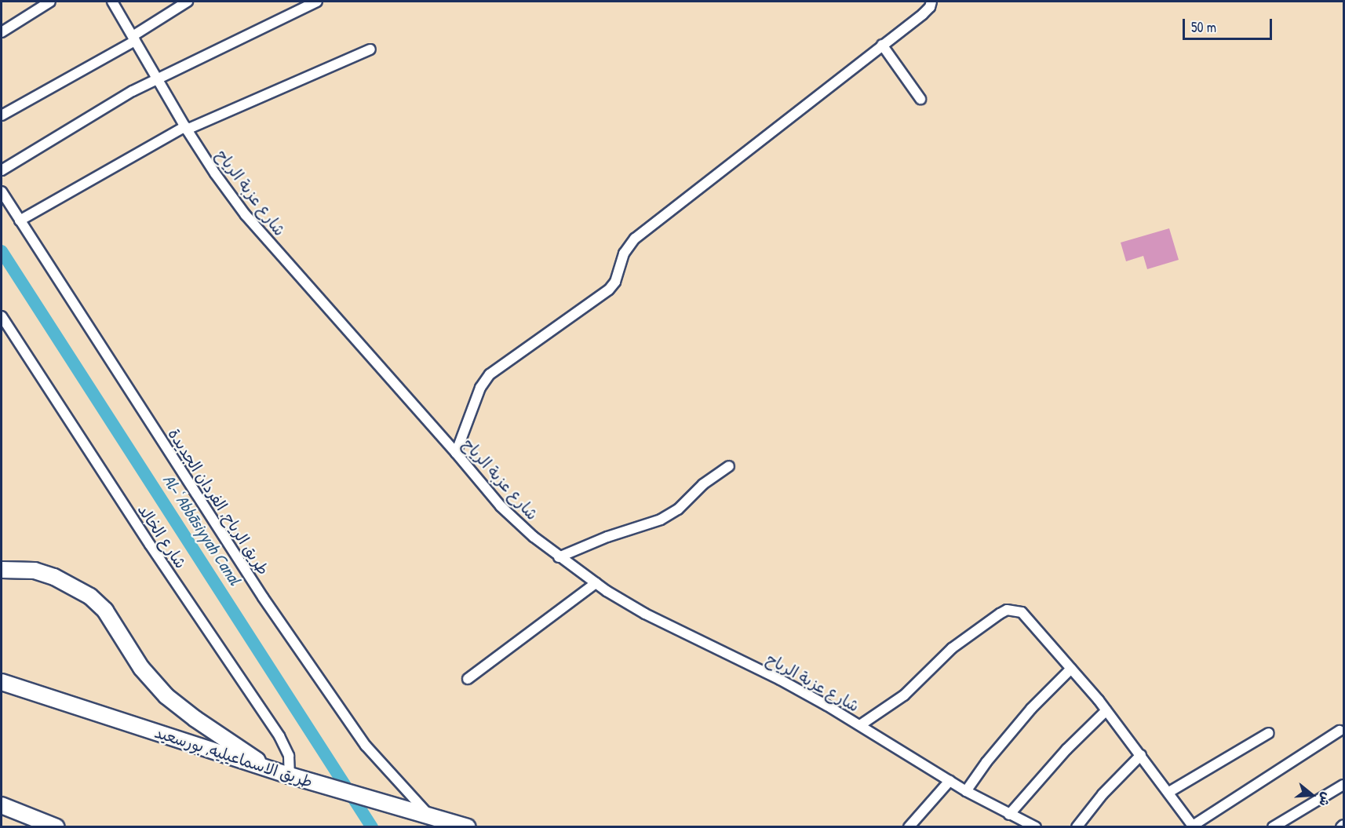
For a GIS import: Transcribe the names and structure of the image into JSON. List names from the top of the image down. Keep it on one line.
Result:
{"streets":{"highway":["طريق الاسماعيليه, بورسعيد"],"street":["شارع عزبة الرياح","طريق الرياح, الفردان الجديدة","شارع الخالد"]},"crossings":[["طريق الرياح, الفردان الجديدة","طريق الاسماعيليه, بورسعيد"],["شارع الخالد","طريق الاسماعيليه, بورسعيد"]],"water":["Al-ʿAbbāsiyyah Canal"],"scale_bar":"50 m","north":"right"}
